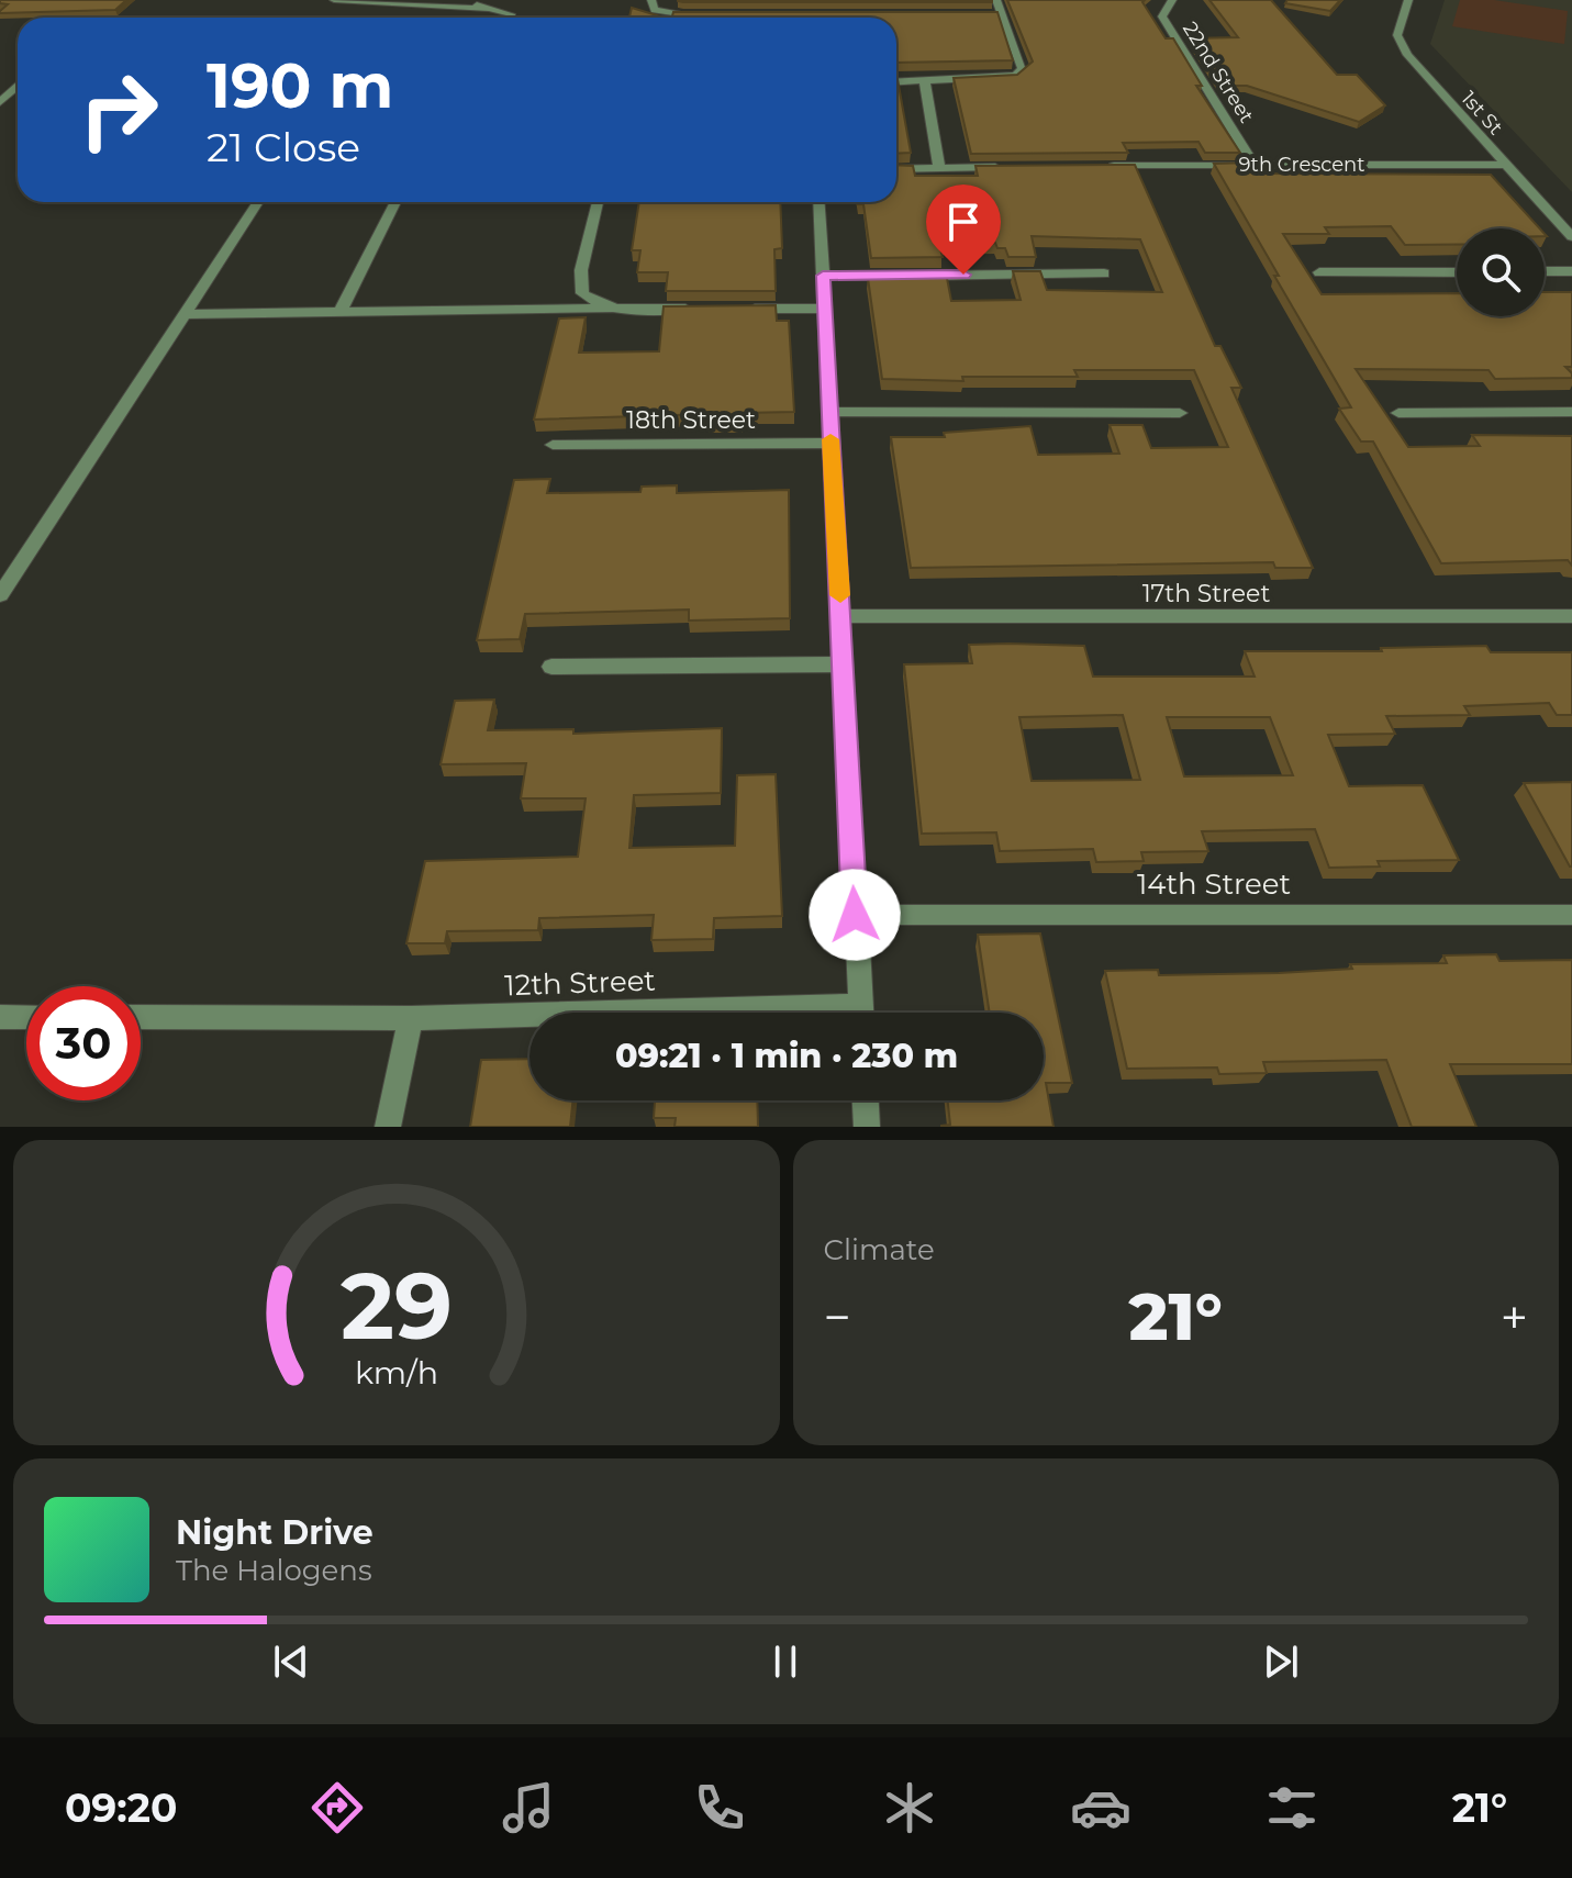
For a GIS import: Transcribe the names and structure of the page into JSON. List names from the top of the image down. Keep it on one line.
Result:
{"streets":{"street":["22nd Street","1st St","9th Crescent","18th Street","17th Street","14th Street","12th Street"]},"crossings":[["22nd Street","9th Crescent"],["1st St","9th Crescent"]],"page":{"turn":["190 m","21 Close"],"limit":"30","trip":"09:21 · 1 min · 230 m","tile":"Climate","heat":["−","21°","+"],"song":["Night Drive","The Halogens"],"tabs":["09:20","21°"],"gauge":["29","km/h"]}}
